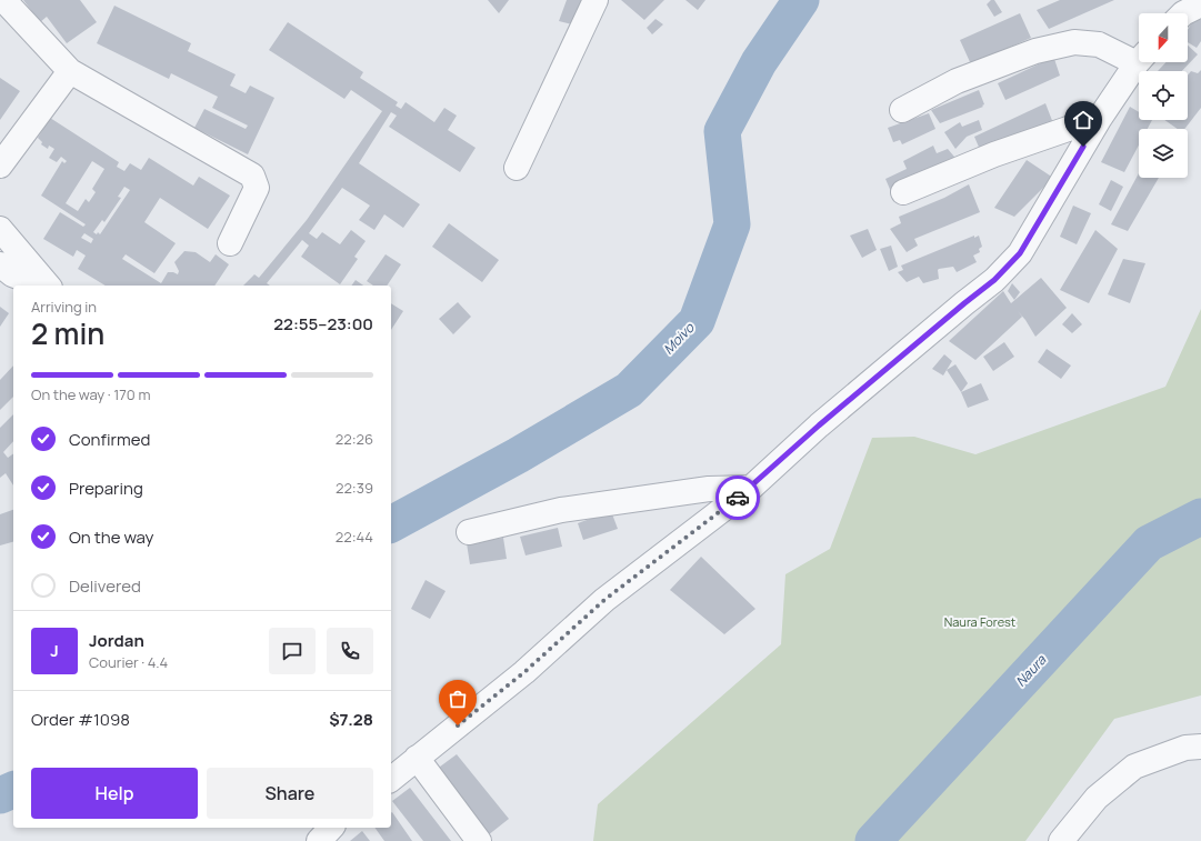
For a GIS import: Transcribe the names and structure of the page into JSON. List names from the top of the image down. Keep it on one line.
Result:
{"water":["Moivo","Naura"],"parks":["Naura Forest"],"north":"bottom","page":{"heading":["2 min","Arriving in","22:55–23:00"],"panel":["Jordan","Courier · 4.4","Order #1098","$7.28"],"bar":"On the way · 170 m","list":[["Confirmed","22:26"],["Preparing","22:39"],["On the way","22:44"],"Delivered"],"round":"J","buttons":["Help","Share"]}}
